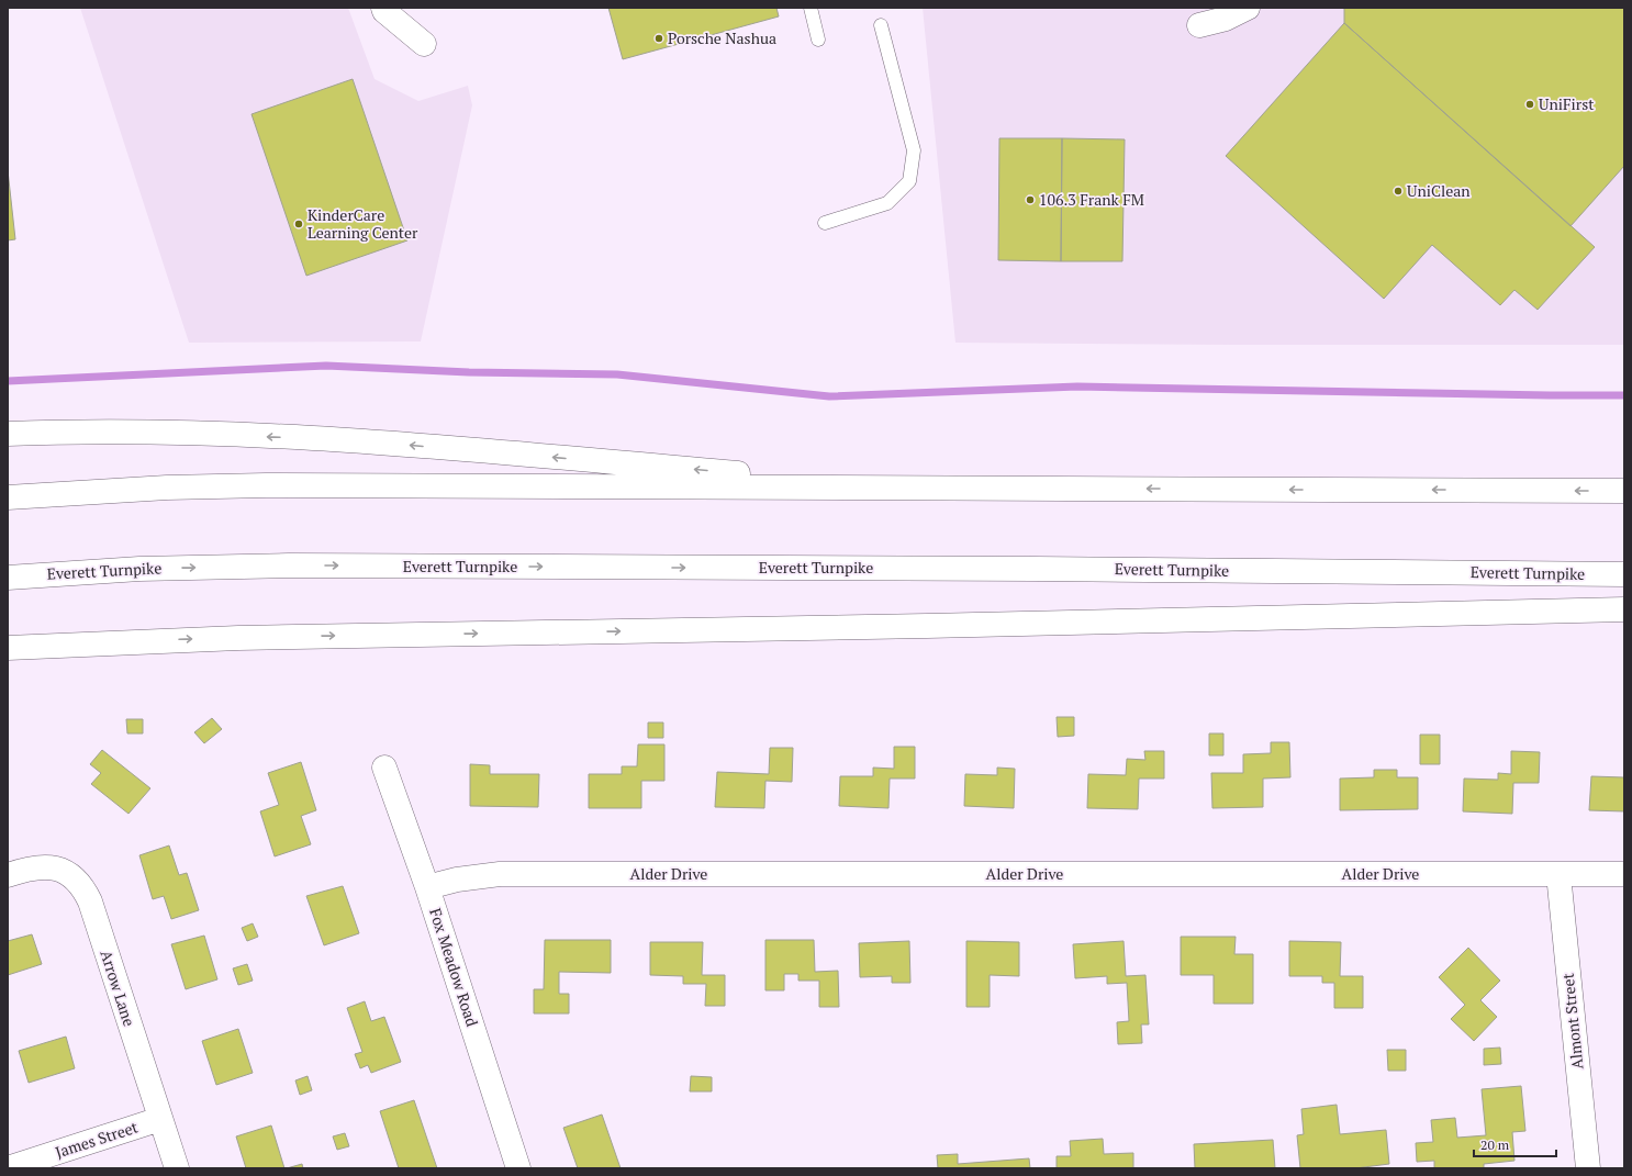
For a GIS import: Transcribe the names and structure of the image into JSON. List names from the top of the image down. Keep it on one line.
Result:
{"streets":{"main road":["Everett Turnpike","Alder Drive","Fox Meadow Road","Arrow Lane","Almont Street","James Street"]},"crossings":[["Alder Drive","Fox Meadow Road"],["Alder Drive","Almont Street"],["Arrow Lane","James Street"]],"places":["Porsche Nashua","UniFirst","UniClean","106.3 Frank FM","KinderCare Learning Center"],"scale_bar":"20 m"}
